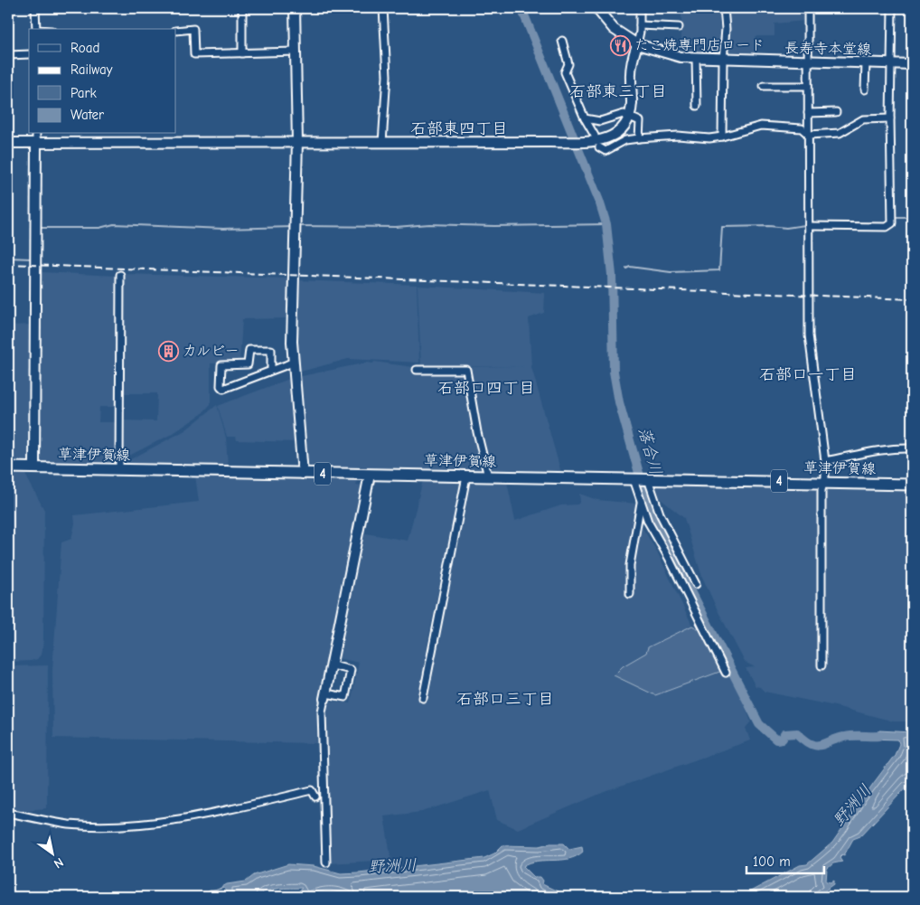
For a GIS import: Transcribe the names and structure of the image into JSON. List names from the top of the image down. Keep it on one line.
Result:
{"streets":{"main road":["草津伊賀線","4"],"street":["長寿寺本堂線"]},"districts":["石部東三丁目","石部東四丁目","石部口一丁目","石部口四丁目","石部口三丁目"],"water":["落合川","野洲川"],"places":{"restaurant":["たこ焼専門店ロード"],"building":["カルビー"]},"legend":["Road","Railway","Park","Water"],"scale_bar":"100 m","north":"bottom right"}
